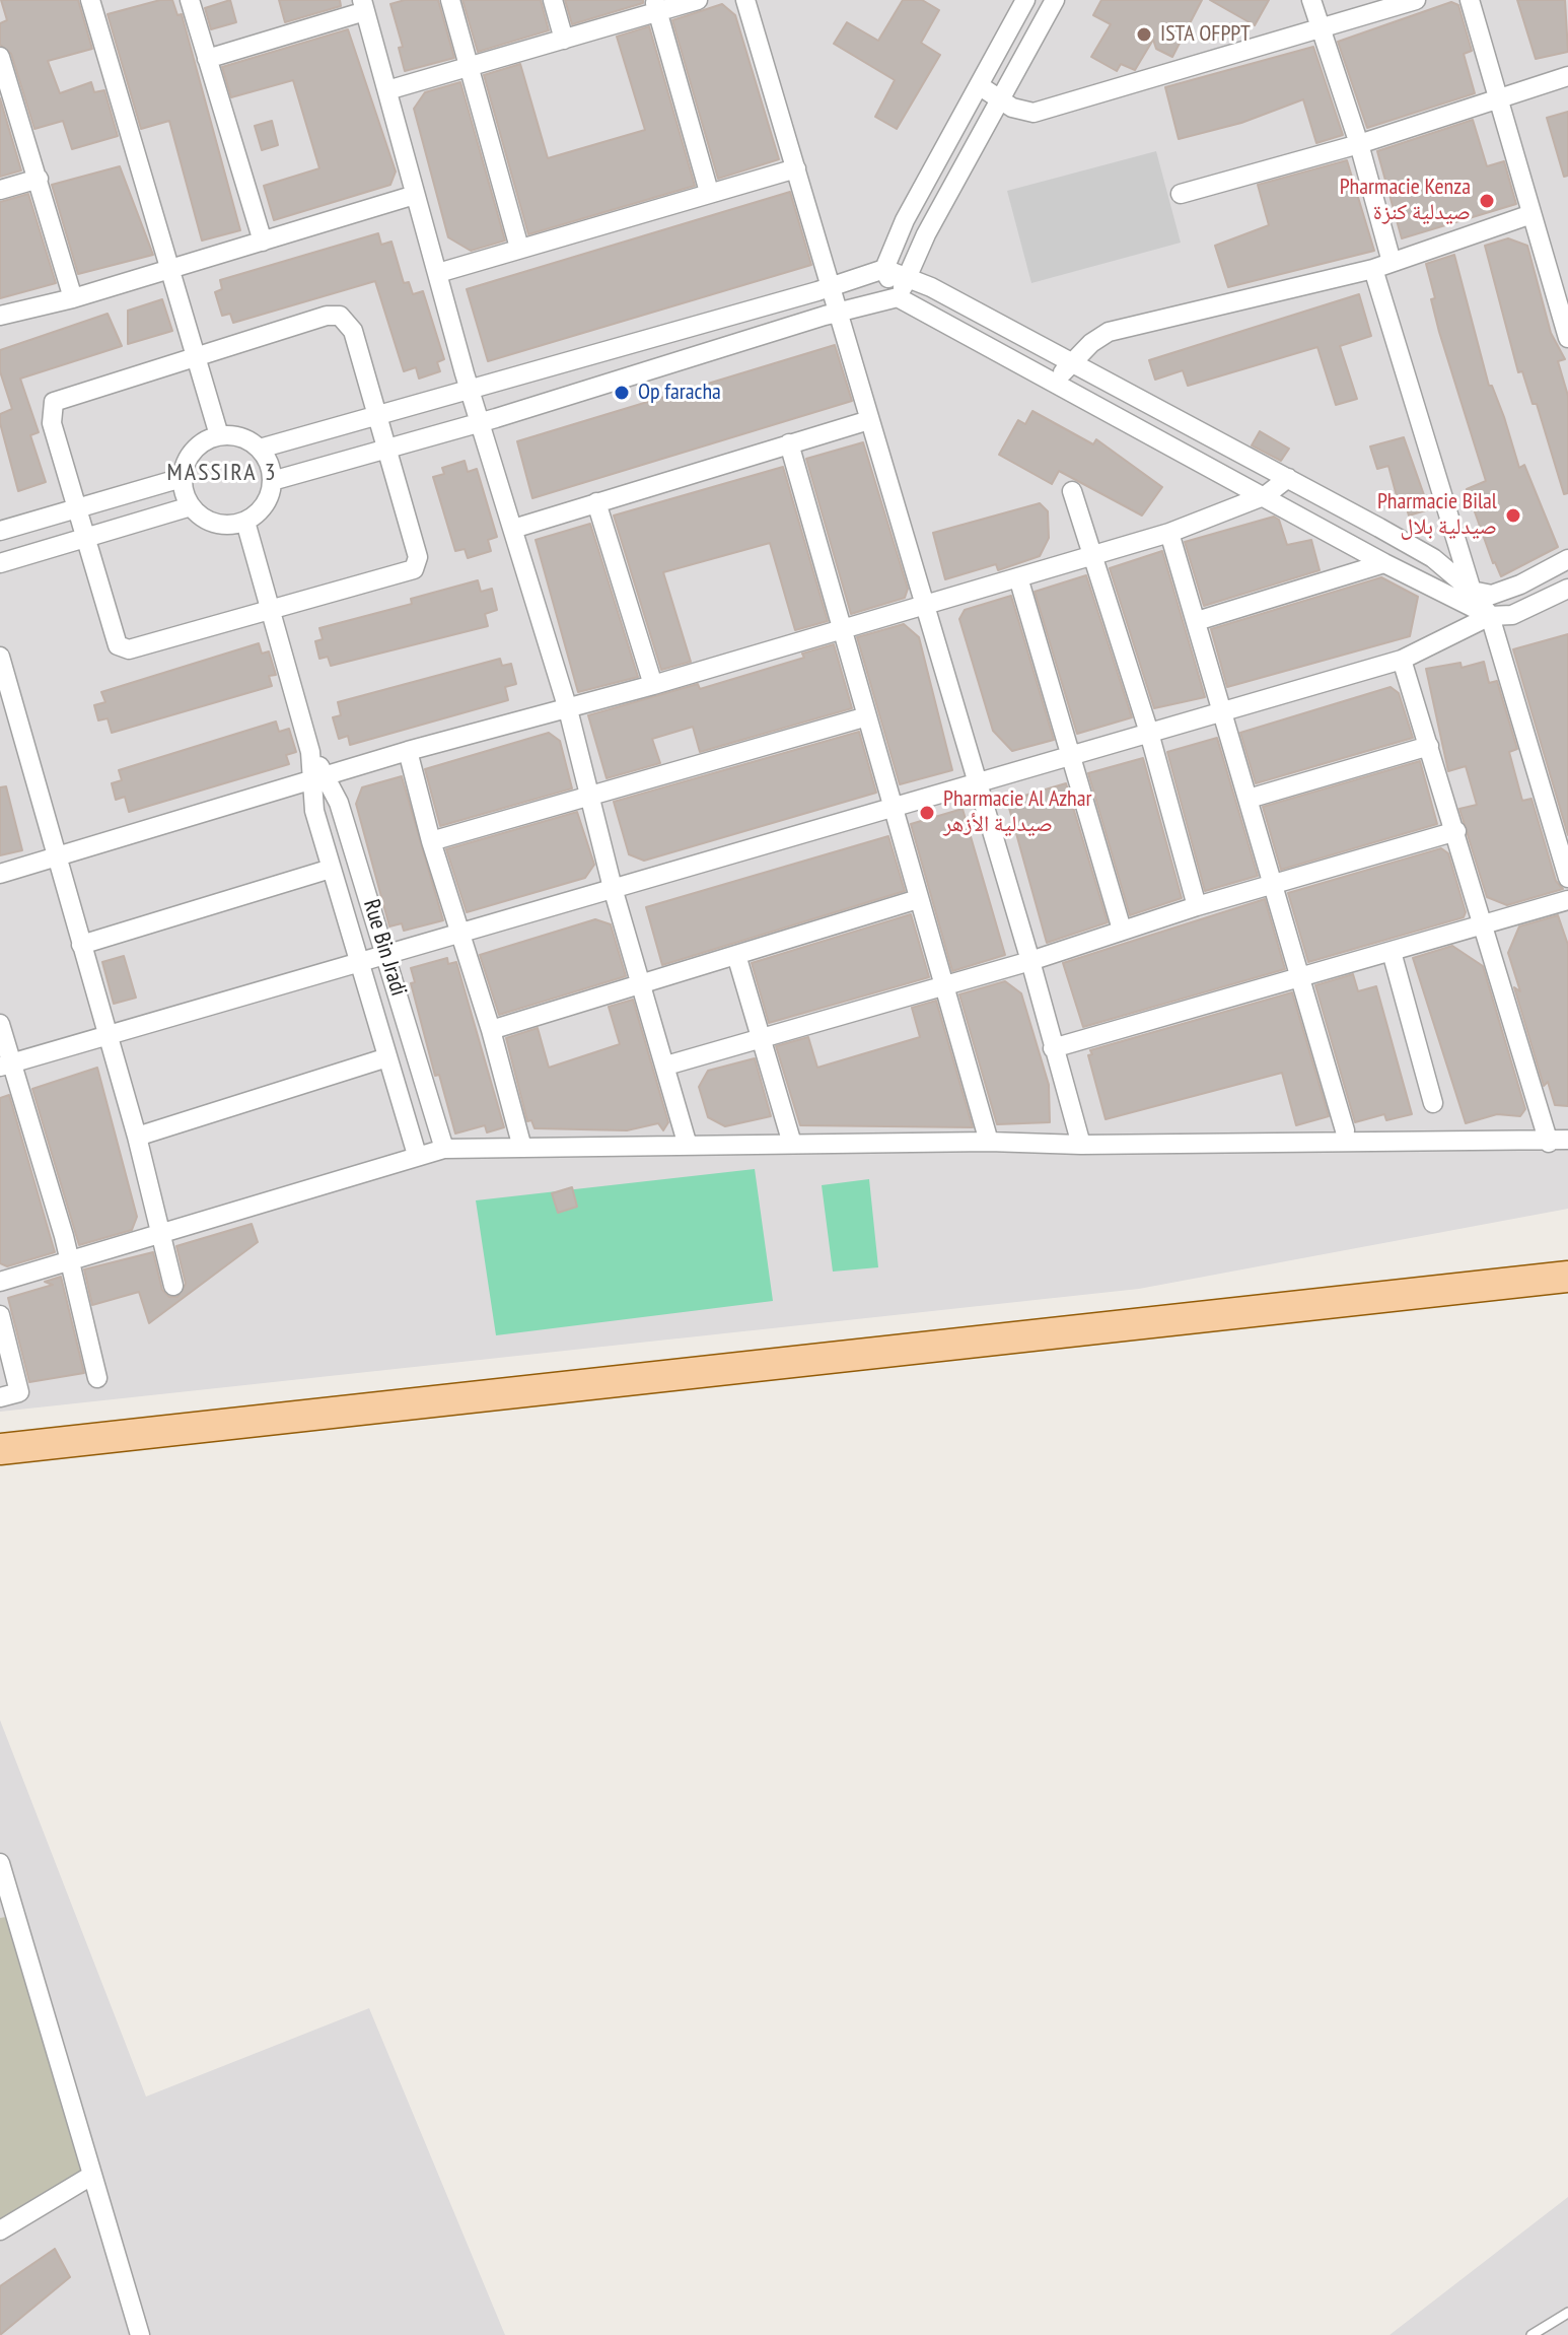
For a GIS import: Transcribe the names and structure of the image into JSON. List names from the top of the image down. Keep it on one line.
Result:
{"streets":{"street":["Rue Bin Jradi"]},"districts":["MASSIRA 3"],"places":["ISTA OFPPT","Pharmacie Kenza صيدلية كنزة","Op faracha","Pharmacie Bilal صيدلية بلال","Pharmacie Al Azhar صيدلية الأزهر"]}
